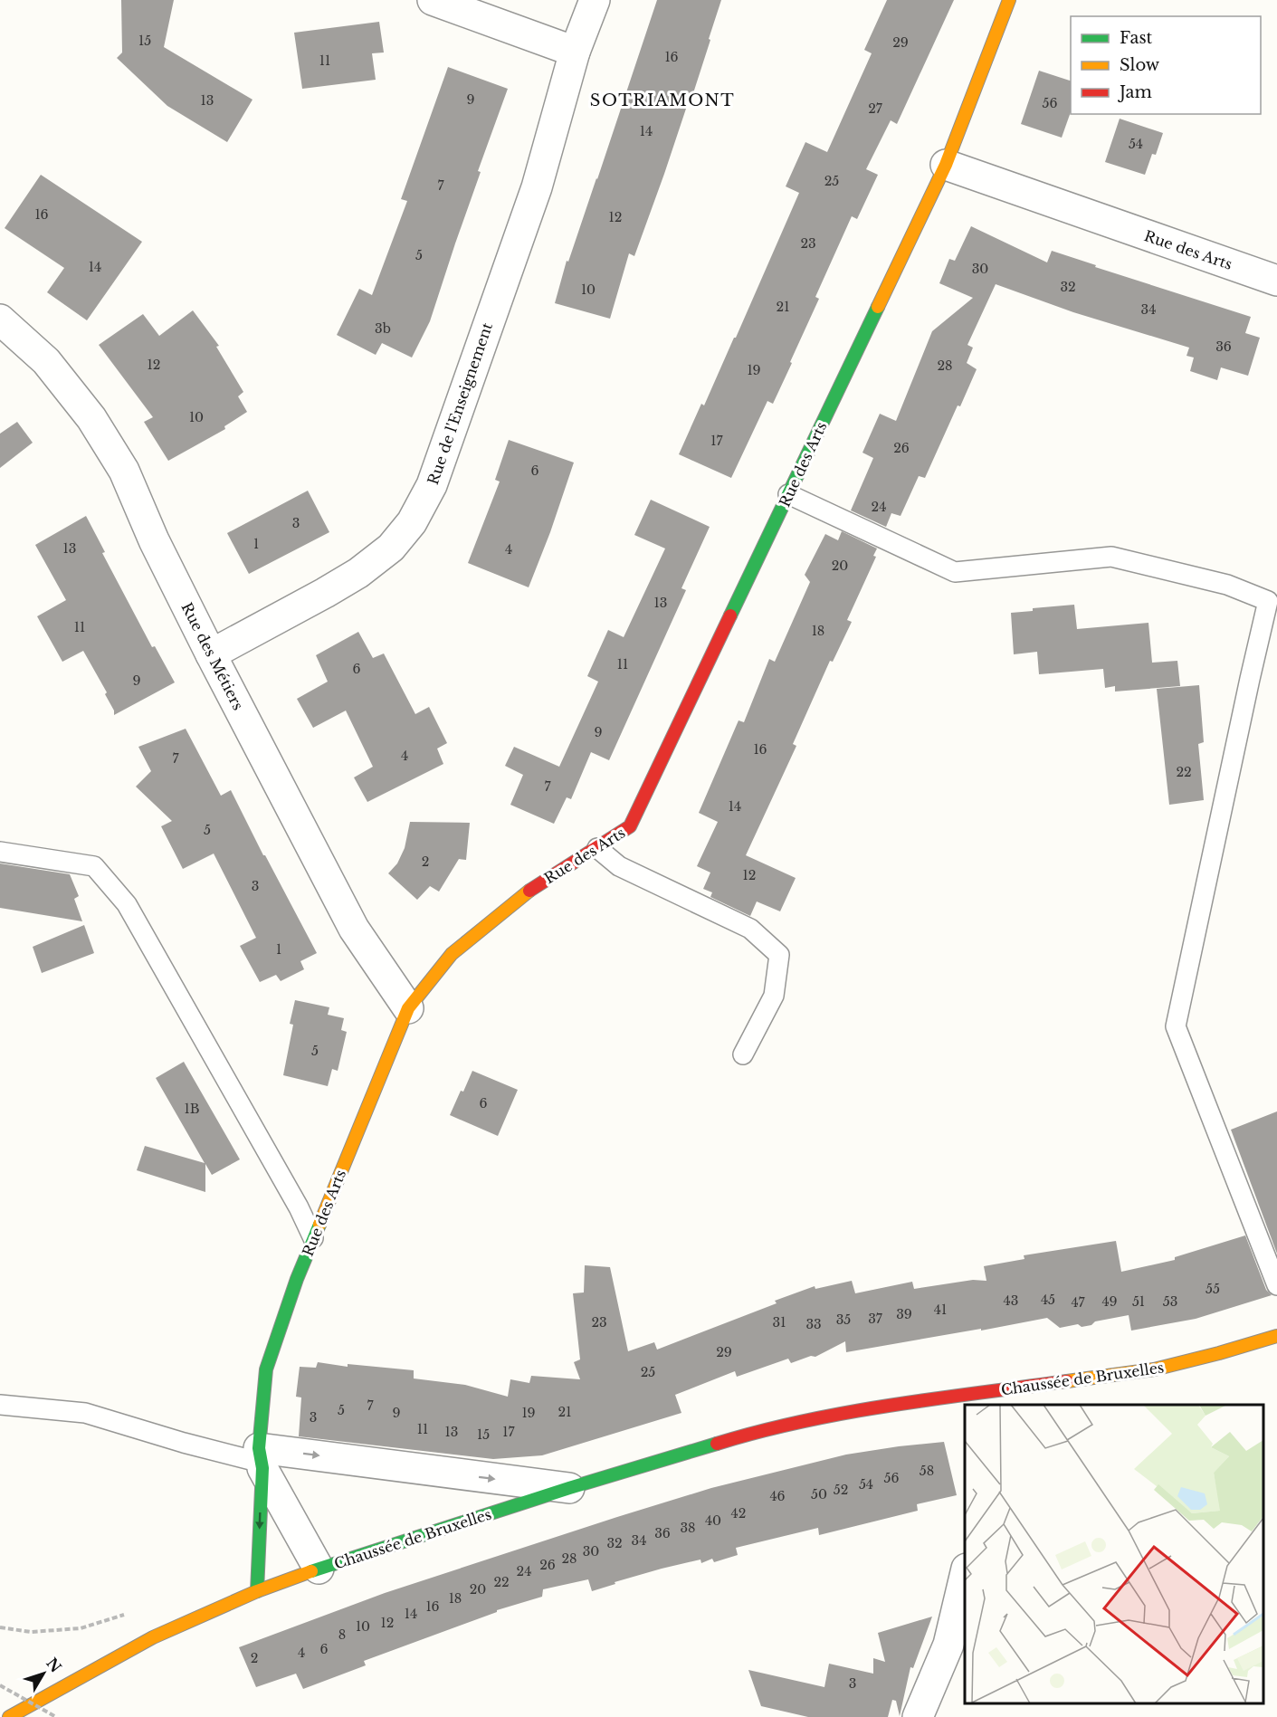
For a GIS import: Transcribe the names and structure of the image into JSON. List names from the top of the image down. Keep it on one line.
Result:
{"streets":{"street":["Rue des Arts","Rue de l'Enseignement","Rue des Métiers","Chaussée de Bruxelles"]},"crossings":[["Rue des Arts","Rue des Métiers"],["Rue des Arts","Chaussée de Bruxelles"],["Rue de l'Enseignement","Rue des Métiers"]],"districts":["SOTRIAMONT"],"house_numbers":["15","29","16","11","9","13","56","27","14","54","25","7","16","12","23","5","14","30","32","10","21","34","3b","36","12","28","19","10","17","26","6","24","3","1","13","4","20","13","11","18","11","6","9","9","16","4","7","22","7","14","5","2","12","3","1","5","6","1B","55","45","43","49","51","53","47","41","39","37","35","23","31","33","29","25","7","5","21","9","19","3","11","13","17","15","58","56","54","52","50","46","42","40","38","36","34","32","30","28","26","24","22","20","18","16","14","12","10","8","6","4","2","3"],"legend":["Fast","Slow","Jam"],"north":"top right"}
